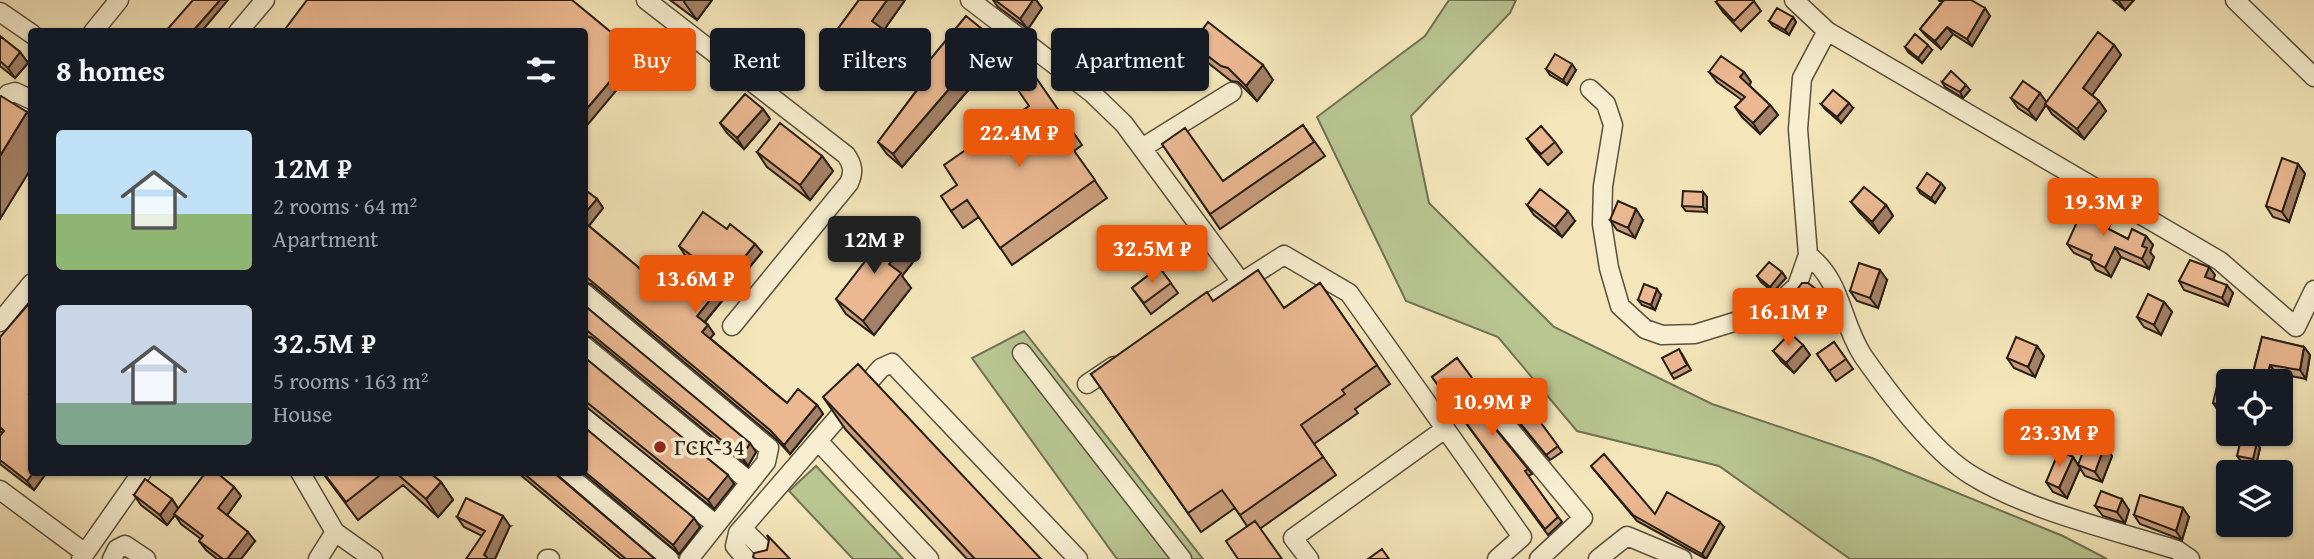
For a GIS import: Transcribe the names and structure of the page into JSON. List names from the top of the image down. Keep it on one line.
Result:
{"places":["ГСК-34"],"page":{"chip":["Buy","Rent","Filters","New","Apartment"],"heading":"8 homes","price":["22.4M ₽","19.3M ₽","12M ₽","32.5M ₽","13.6M ₽","16.1M ₽","10.9M ₽","23.3M ₽"],"list":[{"name":"12M ₽","note":"2 rooms · 64 m² · Apartment"},{"name":"32.5M ₽","note":"5 rooms · 163 m² · House"}]}}
